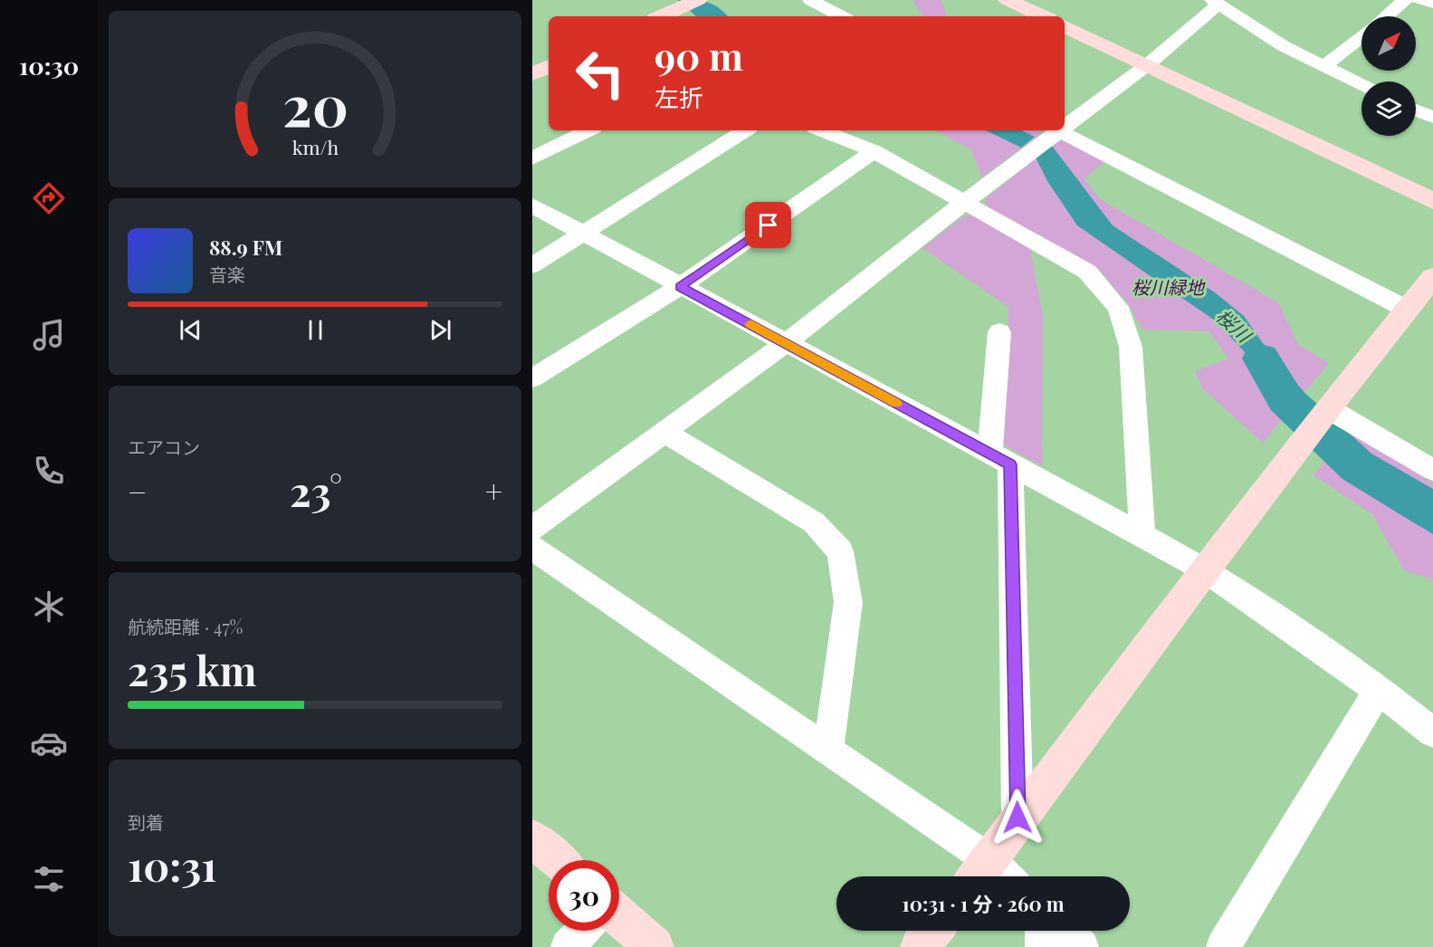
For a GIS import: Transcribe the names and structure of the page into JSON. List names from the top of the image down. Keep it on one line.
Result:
{"water":["桜川"],"parks":["桜川緑地"],"north":"top right","page":{"tabs":"10:30","turn":["90 m","左折"],"song":["88.9 FM","音楽"],"tile":["エアコン",["航続距離 · 47%","235 km"],["到着","10:31"]],"heat":["−","23°","+"],"limit":"30","trip":"10:31 · 1 分 · 260 m","gauge":["20","km/h"]}}
